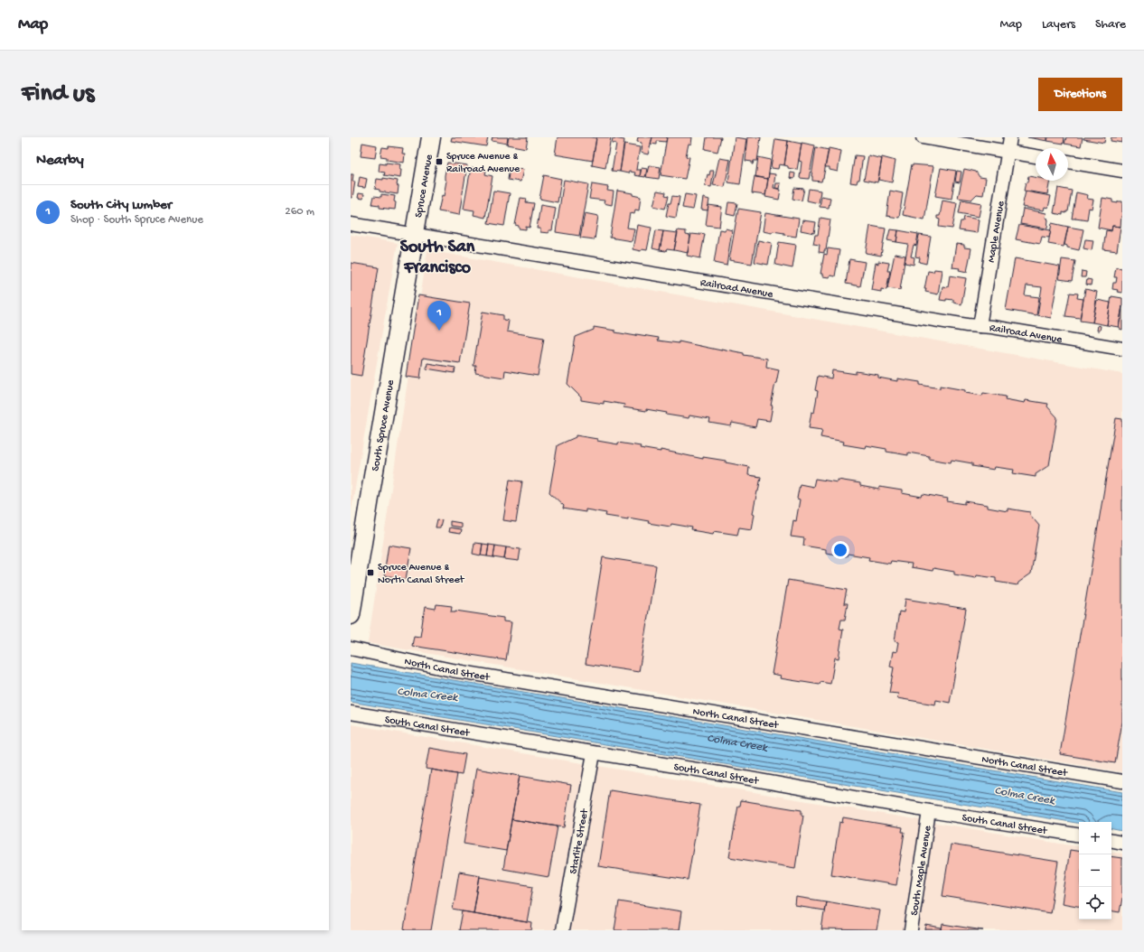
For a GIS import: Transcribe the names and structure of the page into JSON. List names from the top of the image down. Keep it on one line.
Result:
{"streets":{"main road":["Spruce Avenue","South Spruce Avenue"],"street":["Maple Avenue","Railroad Avenue","North Canal Street","South Canal Street","Starlite Street","South Maple Avenue"]},"crossings":[["Spruce Avenue","Railroad Avenue"],["Spruce Avenue","South Spruce Avenue"],["Maple Avenue","Railroad Avenue"],["Railroad Avenue","South Spruce Avenue"],["South Canal Street","Starlite Street"],["South Canal Street","South Maple Avenue"]],"districts":["South San Francisco"],"water":["Colma Creek"],"places":{"transit":["Spruce Avenue & Railroad Avenue","Spruce Avenue & North Canal Street"]},"north":"top","page":{"header":"Map","nav":["Map","Layers","Share"],"buttons":"Directions","title":"Find us","heading":"Nearby","list":[{"mark":"1","name":"South City Lumber","note":"Shop · South Spruce Avenue","value":"260 m"}],"pins":"1","map_buttons":["+","−"]}}
